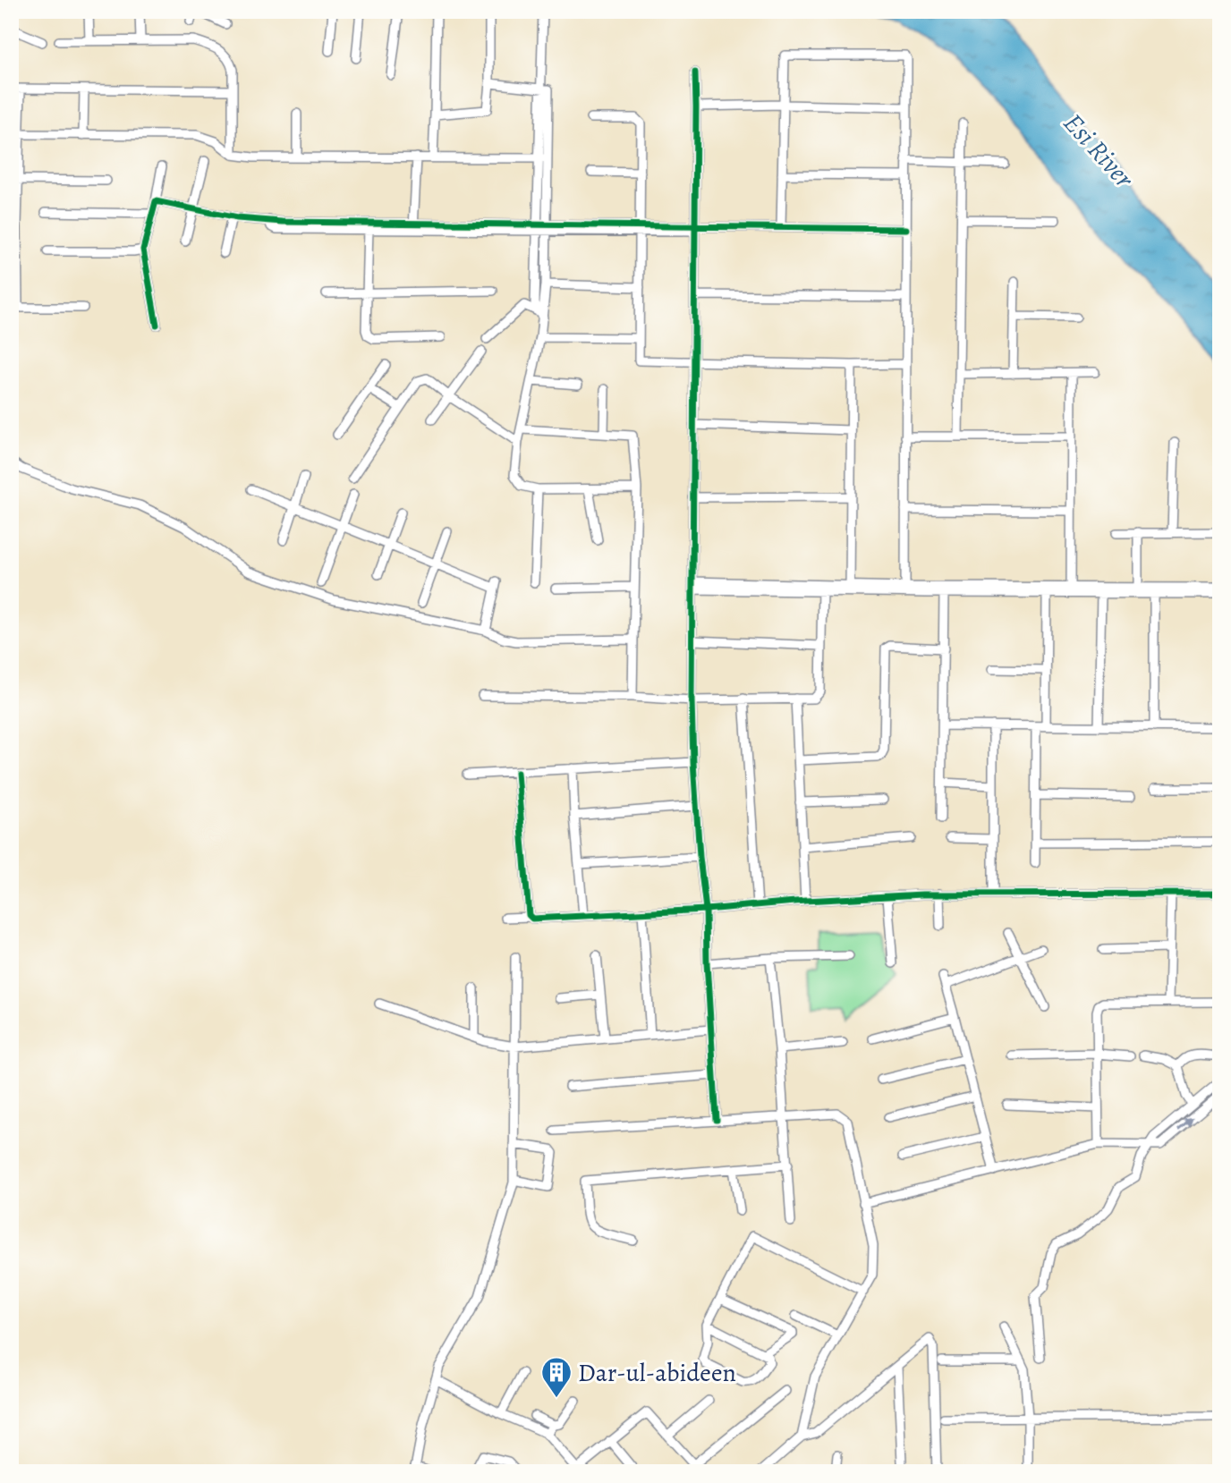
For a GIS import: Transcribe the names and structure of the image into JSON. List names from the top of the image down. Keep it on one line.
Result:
{"water":["Esi River"],"places":{"building":["Dar-ul-abideen"]}}
